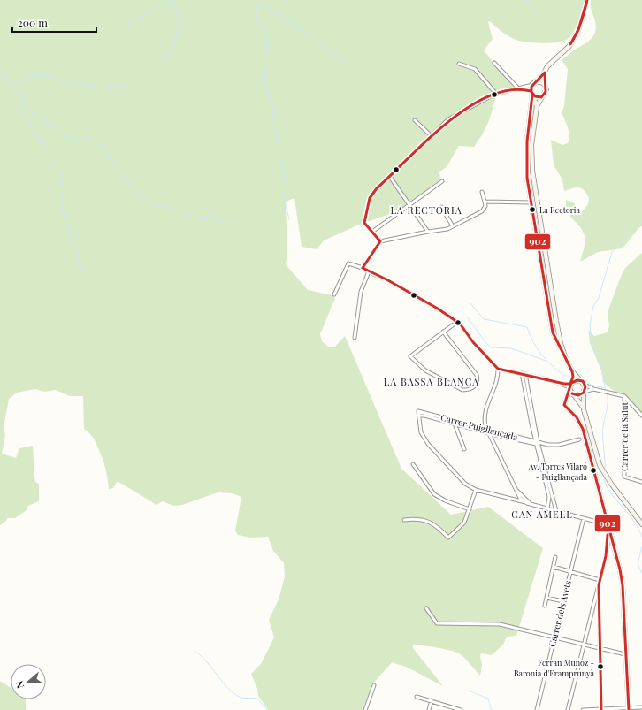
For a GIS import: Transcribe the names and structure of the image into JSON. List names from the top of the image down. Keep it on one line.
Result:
{"streets":{"street":["Carrer Puigllançada","Carrer de la Salut","Carrer dels Avets"]},"districts":["LA RECTORIA","LA BASSA BLANCA","CAN AMELL"],"places":["La Rectoria","Av. Torres Vilaró - Puigllançada","Ferran Muñoz - Baronia d'Eramprunyà"],"lines":["transit line 902"],"scale_bar":"200 m","north":"left"}
